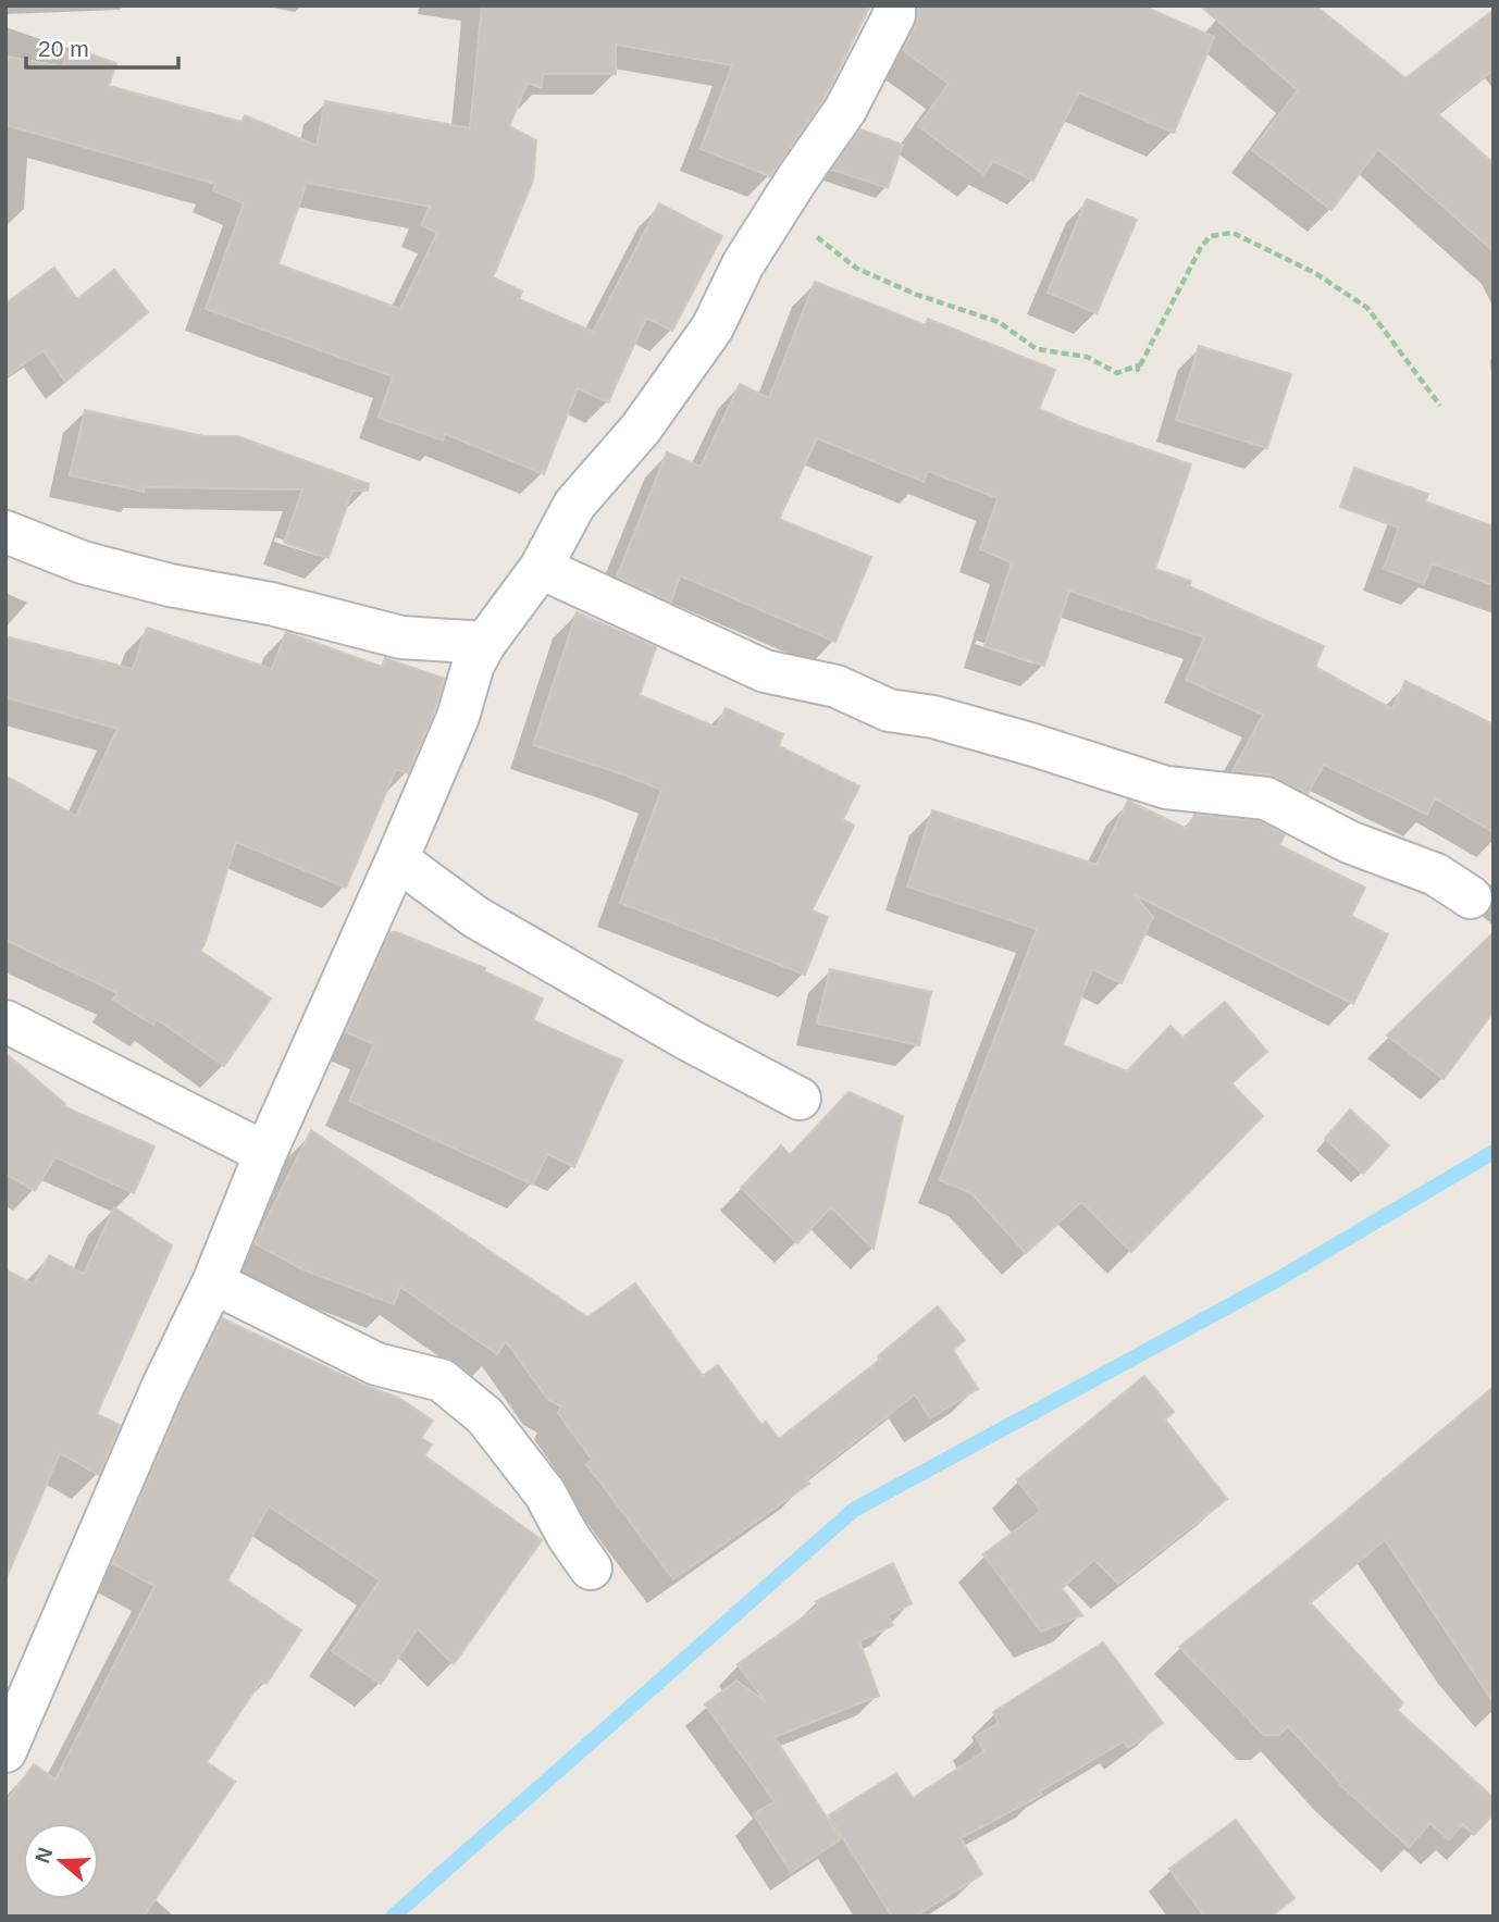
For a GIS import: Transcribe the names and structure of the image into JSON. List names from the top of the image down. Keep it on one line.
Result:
{"scale_bar":"20 m","north":"left"}
